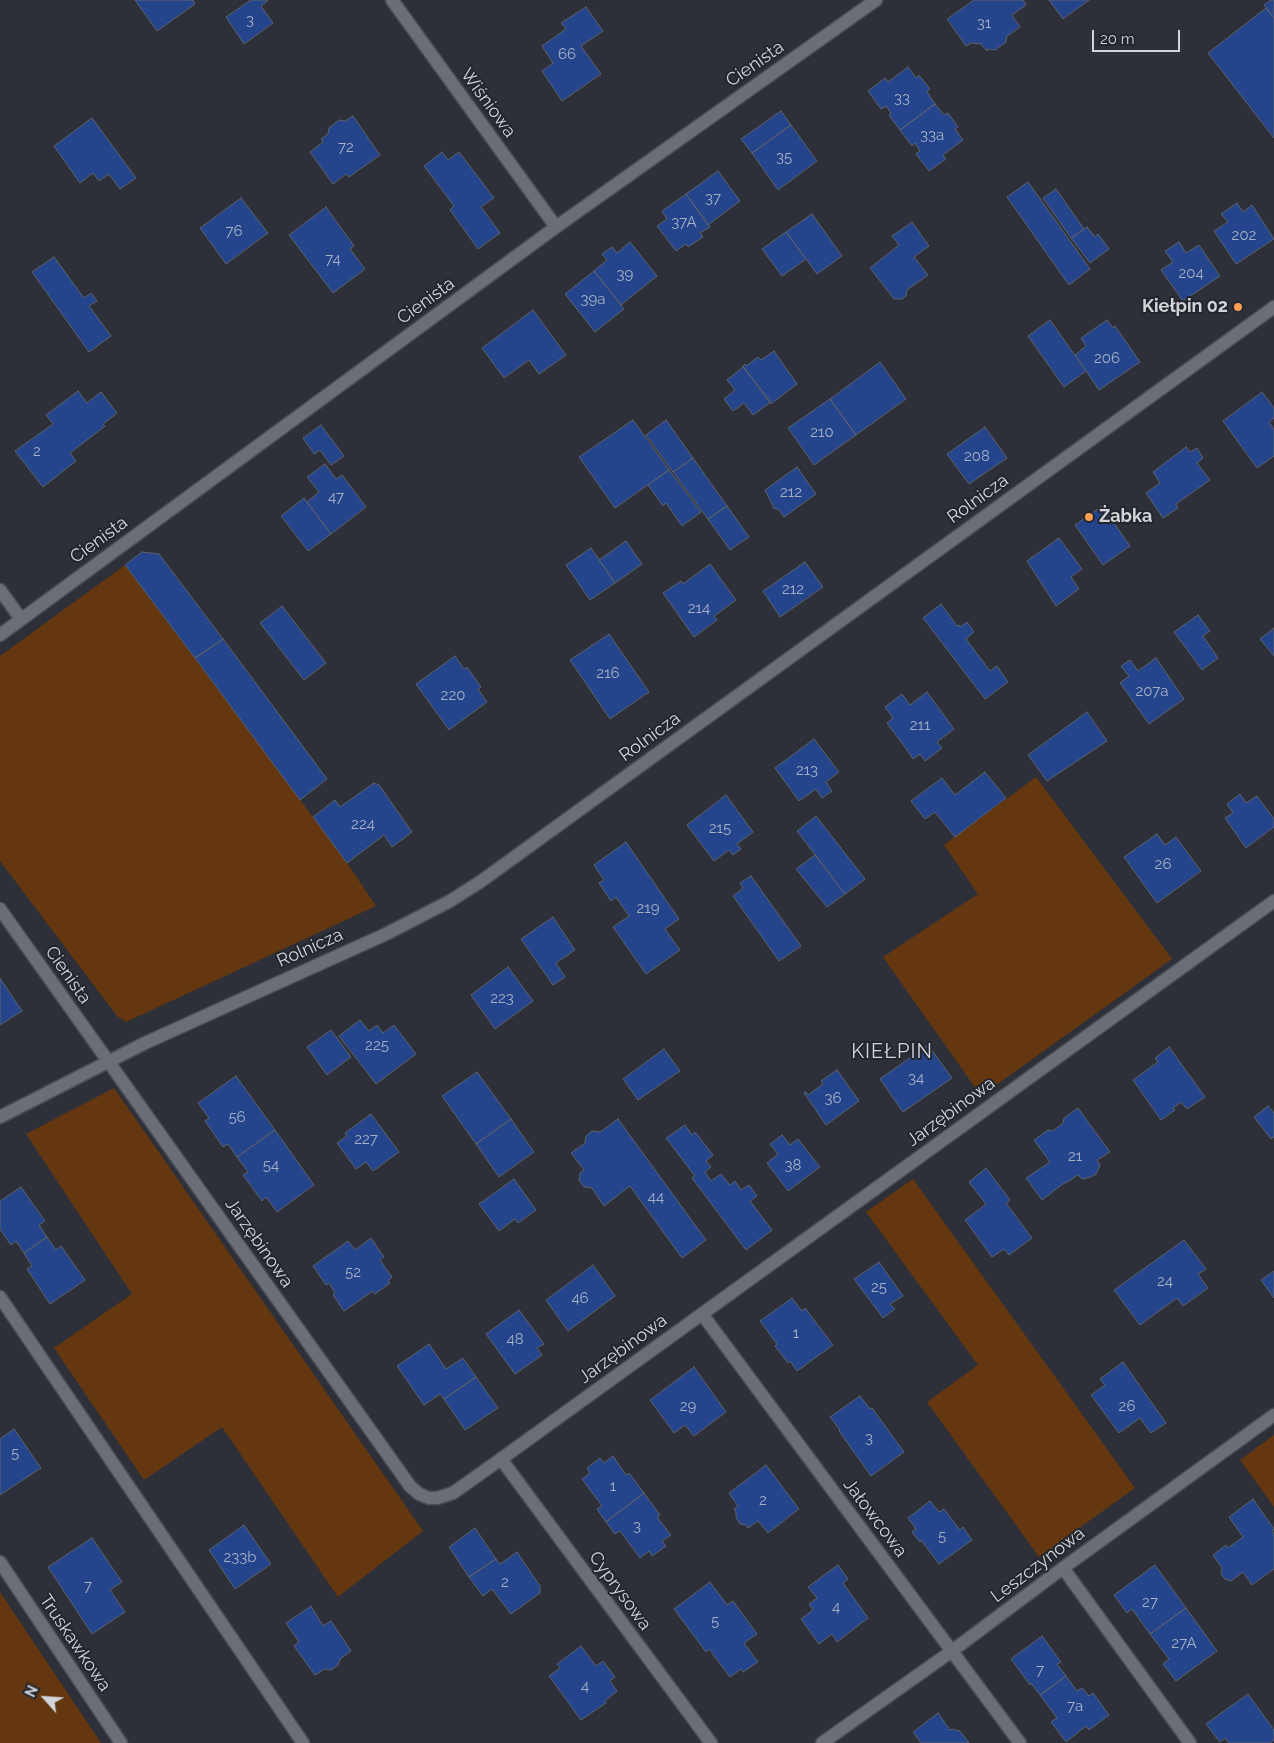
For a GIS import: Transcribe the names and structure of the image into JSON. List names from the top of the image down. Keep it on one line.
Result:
{"streets":{"street":["Cienista","Wiśniowa","Rolnicza","Jarzębinowa","Jałowcowa","Leszczynowa","Cyprysowa","Truskawkowa"]},"crossings":[["Cienista","Wiśniowa"],["Cienista","Rolnicza"],["Cienista","Jarzębinowa"],["Rolnicza","Jarzębinowa"],["Jarzębinowa","Jałowcowa"],["Jarzębinowa","Cyprysowa"],["Jałowcowa","Leszczynowa"]],"districts":["KIEŁPIN"],"places":["Kiełpin 02","Żabka"],"house_numbers":["3","31","66","33","33a","72","35","37","37A","76","202","74","204","39","39a","206","210","2","208","212","47","212","214","216","207a","220","211","213","224","215","26","219","223","225","34","36","56","227","21","54","38","44","52","24","25","46","1","48","29","26","3","5","1","2","3","5","233b","2","7","27","4","5","27A","7","4","7a"],"scale_bar":"20 m","north":"top left"}
